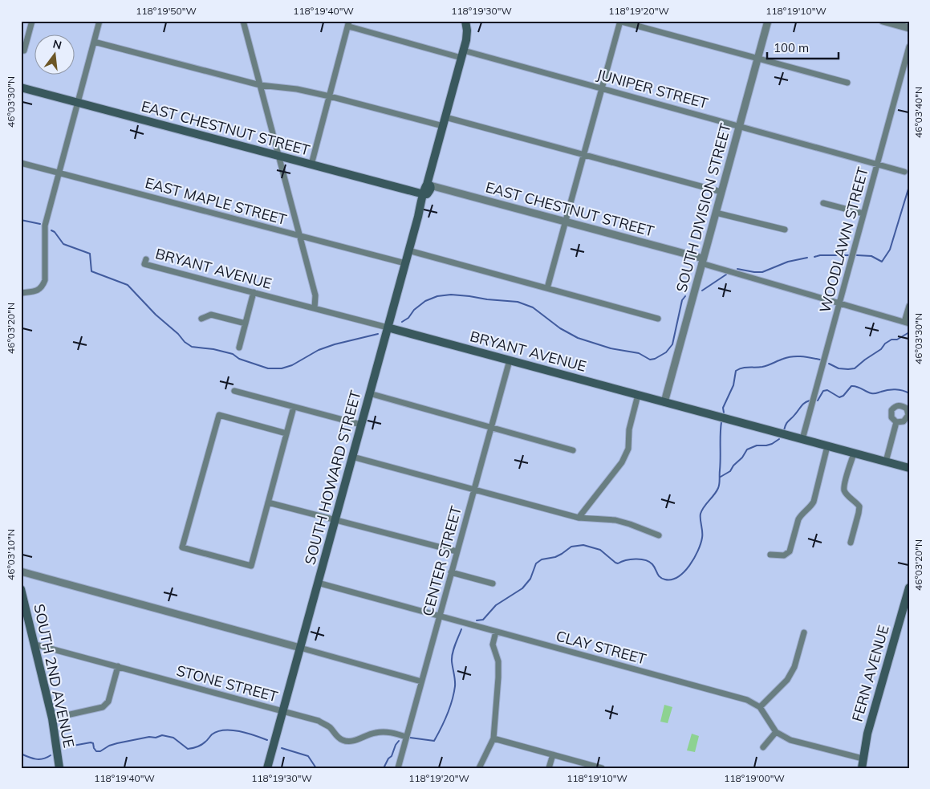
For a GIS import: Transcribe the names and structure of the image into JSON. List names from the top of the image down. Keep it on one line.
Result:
{"streets":{"main road":["EAST CHESTNUT STREET","BRYANT AVENUE","SOUTH HOWARD STREET","FERN AVENUE","SOUTH 2ND AVENUE"],"street":["JUNIPER STREET","EAST MAPLE STREET","SOUTH DIVISION STREET","WOODLAWN STREET","CENTER STREET","CLAY STREET","STONE STREET"]},"crossings":[["JUNIPER STREET","SOUTH DIVISION STREET"],["JUNIPER STREET","WOODLAWN STREET"],["EAST CHESTNUT STREET","SOUTH DIVISION STREET"],["EAST CHESTNUT STREET","WOODLAWN STREET"],["EAST CHESTNUT STREET","SOUTH HOWARD STREET"],["EAST MAPLE STREET","SOUTH HOWARD STREET"],["SOUTH DIVISION STREET","BRYANT AVENUE"],["WOODLAWN STREET","BRYANT AVENUE"],["BRYANT AVENUE","SOUTH HOWARD STREET"],["BRYANT AVENUE","CENTER STREET"],["SOUTH HOWARD STREET","CLAY STREET"],["SOUTH HOWARD STREET","STONE STREET"],["CENTER STREET","CLAY STREET"],["CENTER STREET","STONE STREET"],["SOUTH 2ND AVENUE","STONE STREET"]],"scale_bar":"100 m","north":"top","coordinates":["118°19'50\"W","118°19'40\"W","118°19'30\"W","118°19'20\"W","118°19'10\"W","46°03'30\"N","46°03'40\"N","46°03'20\"N","46°03'10\"N","118°19'00\"W"]}
